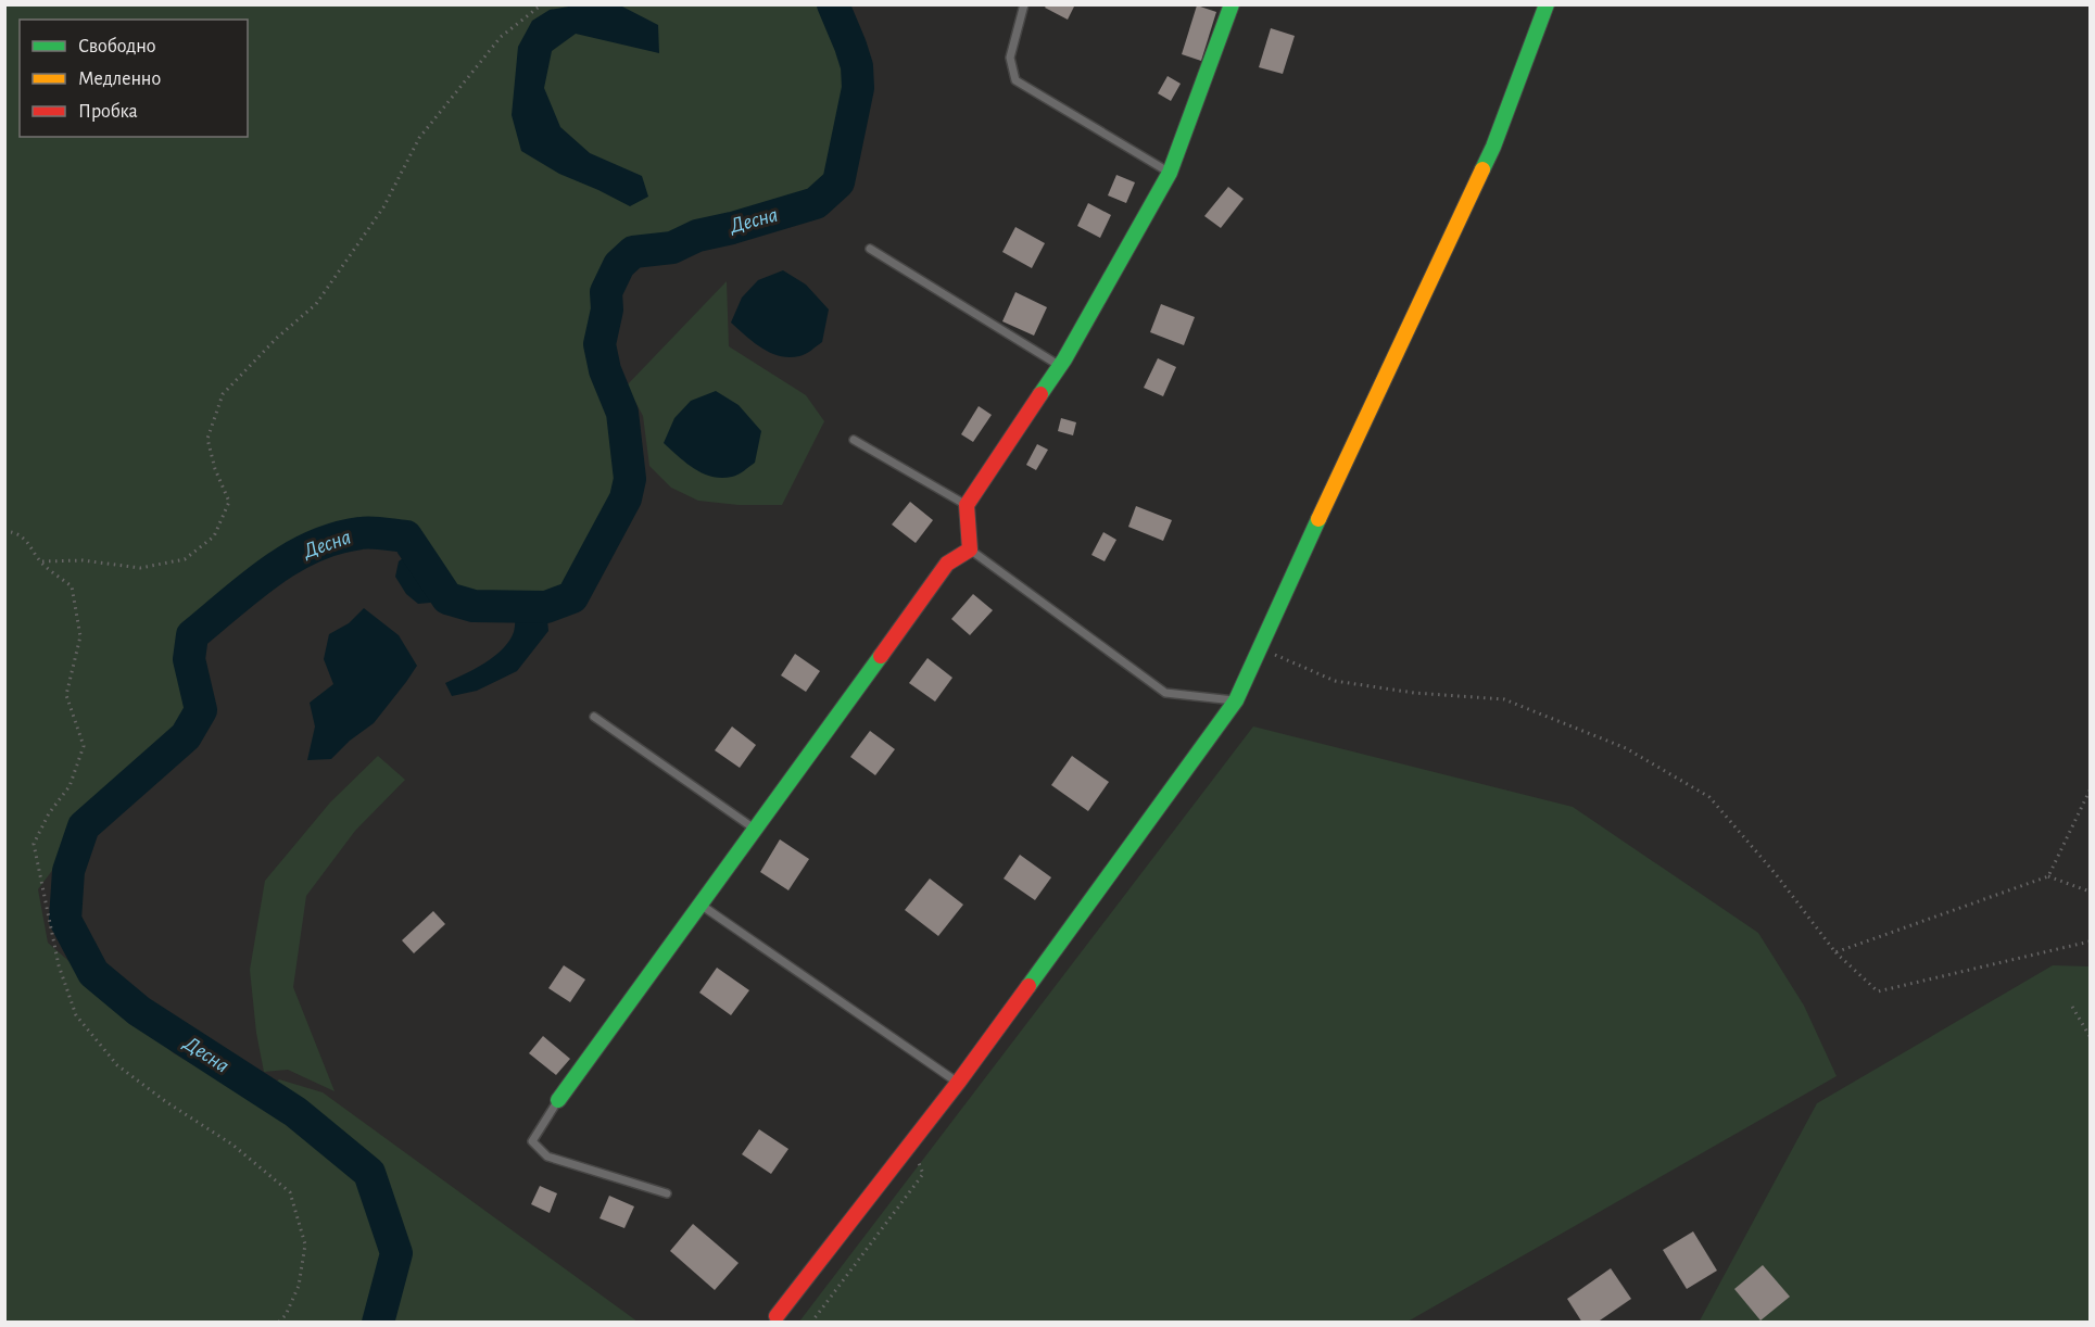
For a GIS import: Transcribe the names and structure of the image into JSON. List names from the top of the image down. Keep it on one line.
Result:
{"water":["Десна"],"legend":["Свободно","Медленно","Пробка"]}
